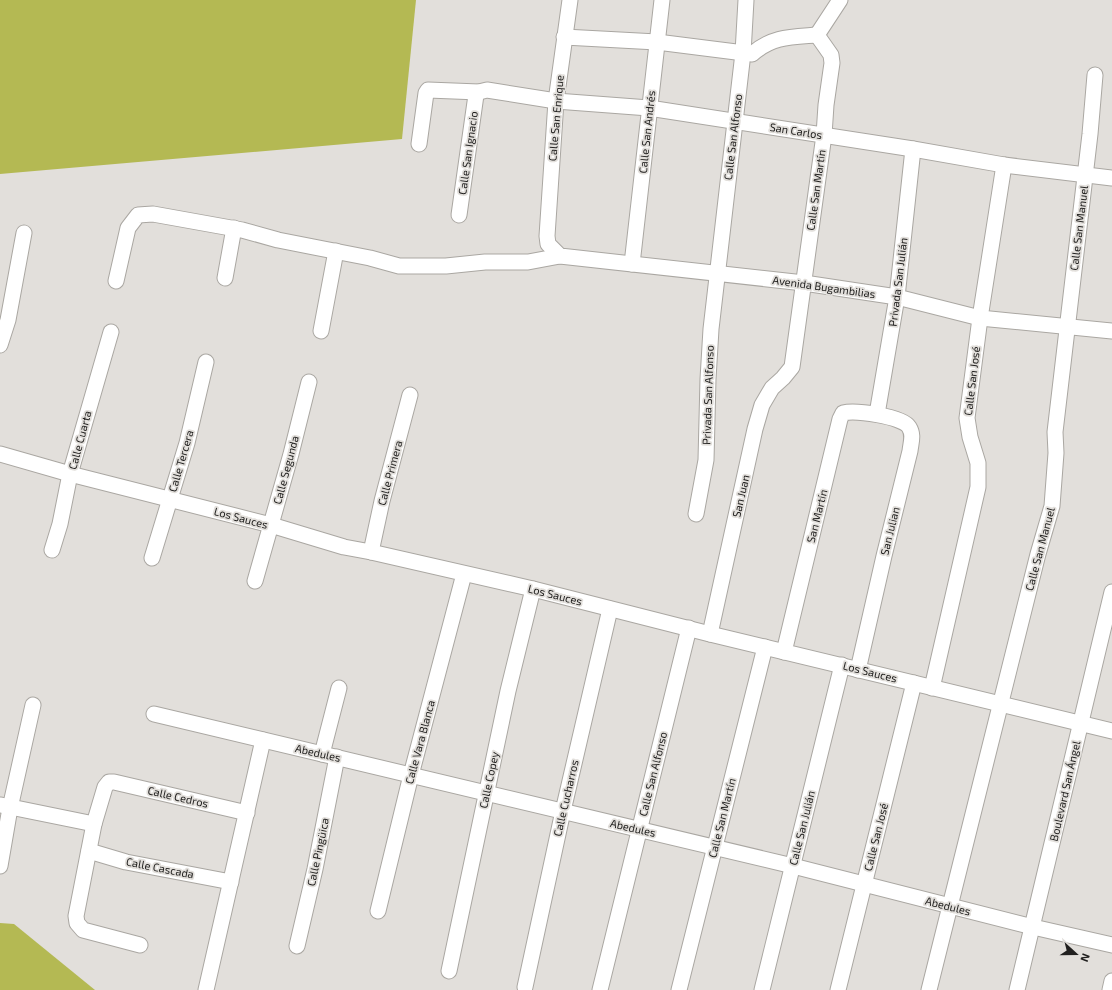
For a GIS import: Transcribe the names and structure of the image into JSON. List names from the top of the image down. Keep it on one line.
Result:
{"streets":{"street":["Calle San Enrique","San Carlos","Calle San Andrés","Calle San Alfonso","Calle San Ignacio","Calle San Martín","Calle San Manuel","Privada San Julián","Avenida Bugambilias","Calle San José","Privada San Alfonso","Calle Cuarta","Calle Tercera","Calle Segunda","Calle Primera","San Juan","San Martín","Los Sauces","San Julian","Calle Vara Blanca","Abedules","Calle Copey","Boulevard San Ángel","Calle Cedros","Calle Cucharros","Calle San Julián","Calle Pingüica","Calle Cascada"]},"crossings":[["Calle San Enrique","San Carlos"],["Calle San Enrique","Avenida Bugambilias"],["San Carlos","Calle San Andrés"],["San Carlos","Calle San Alfonso"],["San Carlos","Calle San Ignacio"],["San Carlos","Calle San Martín"],["San Carlos","Calle San Manuel"],["San Carlos","Privada San Julián"],["San Carlos","Calle San José"],["Calle San Andrés","Avenida Bugambilias"],["Calle San Alfonso","Avenida Bugambilias"],["Calle San Alfonso","Privada San Alfonso"],["Calle San Alfonso","Los Sauces"],["Calle San Alfonso","Abedules"],["Calle San Martín","Avenida Bugambilias"],["Calle San Martín","San Juan"],["Calle San Martín","Los Sauces"],["Calle San Martín","Abedules"],["Calle San Manuel","Avenida Bugambilias"],["Calle San Manuel","Los Sauces"],["Calle San Manuel","Abedules"],["Privada San Julián","Avenida Bugambilias"],["Privada San Julián","San Martín"],["Privada San Julián","San Julian"],["Avenida Bugambilias","Calle San José"],["Avenida Bugambilias","Privada San Alfonso"],["Calle San José","Los Sauces"],["Calle San José","Abedules"],["Calle Cuarta","Los Sauces"],["Calle Tercera","Los Sauces"],["Calle Segunda","Los Sauces"],["Calle Primera","Los Sauces"],["San Juan","Los Sauces"],["San Martín","Los Sauces"],["San Martín","San Julian"],["Los Sauces","San Julian"],["Los Sauces","Calle Vara Blanca"],["Los Sauces","Calle Copey"],["Los Sauces","Boulevard San Ángel"],["Los Sauces","Calle Cucharros"],["Los Sauces","Calle San Julián"],["Calle Vara Blanca","Abedules"],["Abedules","Calle Copey"],["Abedules","Boulevard San Ángel"],["Abedules","Calle Cucharros"],["Abedules","Calle San Julián"],["Abedules","Calle Pingüica"]],"north":"right"}
